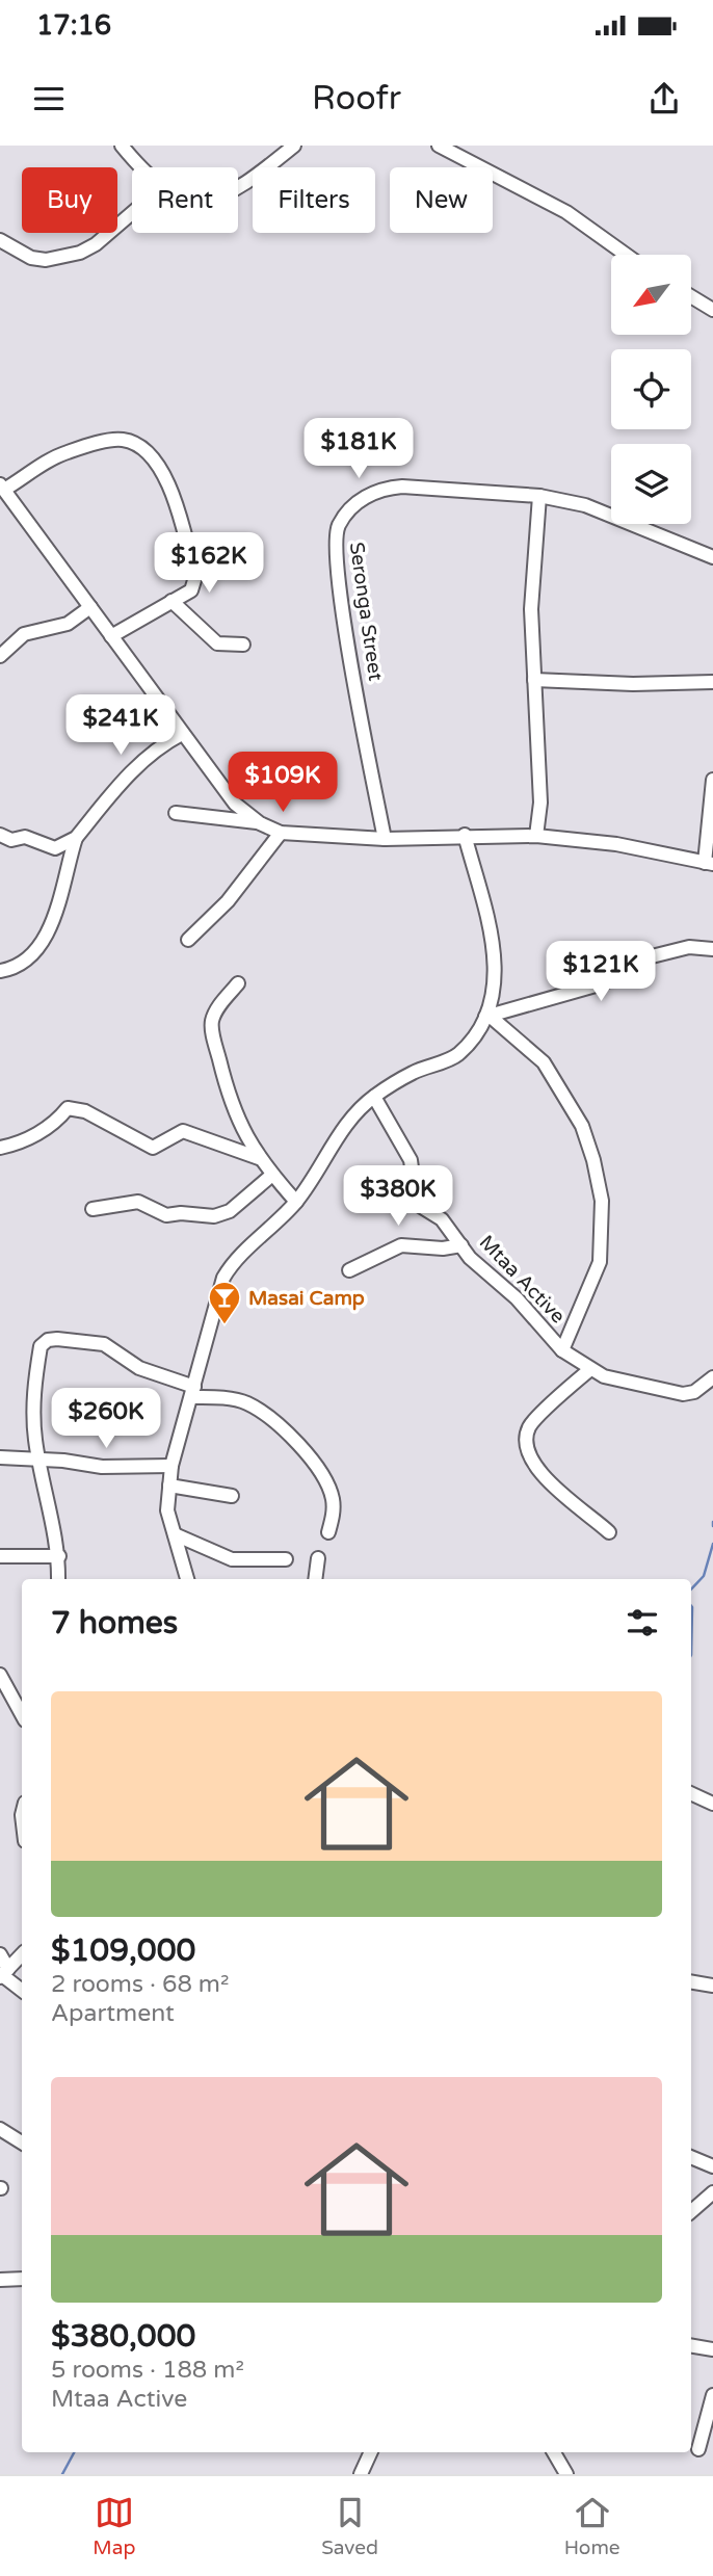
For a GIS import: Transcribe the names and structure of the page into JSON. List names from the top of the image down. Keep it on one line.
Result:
{"streets":{"street":["Seronga Street","Mtaa Active"]},"places":{"bar":["Masai Camp"]},"north":"bottom left","page":{"status":"17:16","header":"Roofr","chip":["Buy","Rent","Filters","New"],"price":["$181K","$162K","$241K","$109K","$121K","$380K","$260K"],"heading":"7 homes","list":[{"name":"$109,000","note":"2 rooms · 68 m² · Apartment"},{"name":"$380,000","note":"5 rooms · 188 m² · Mtaa Active"}],"tabs":["Map","Saved","Home"]}}
